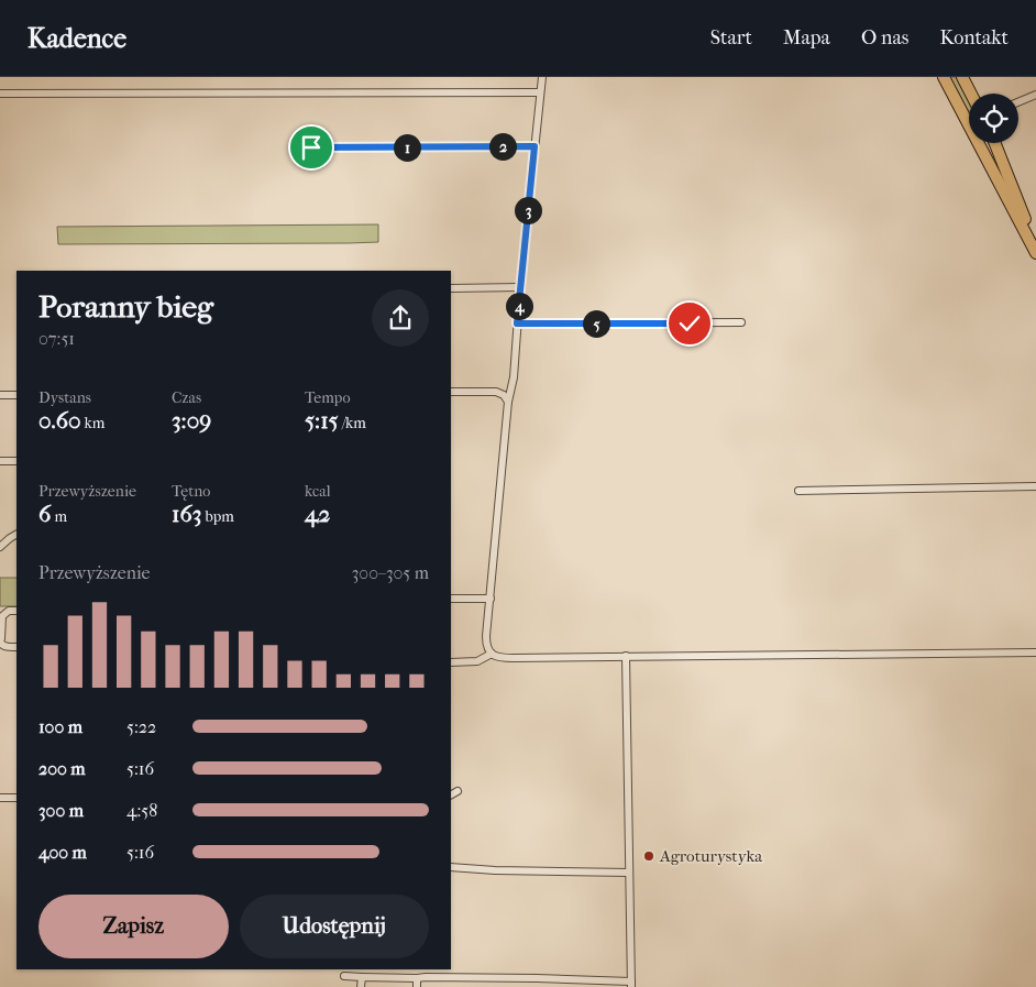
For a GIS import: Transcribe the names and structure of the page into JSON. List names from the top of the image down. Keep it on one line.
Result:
{"places":["Agroturystyka"],"page":{"header":"Kadence","nav":["Start","Mapa","O nas","Kontakt"],"pins":["2","1","3","4","5"],"heading":["Poranny bieg","07:51"],"stats":[["Dystans","0.60 km"],["Czas","3:09"],["Tempo","5:15 /km"],["Przewyższenie","6 m"],["Tętno","163 bpm"],["kcal","42"]],"chart":["Przewyższenie","300–305 m"],"list":[{"name":"100 m","note":"5:22"},{"name":"200 m","note":"5:16"},{"name":"300 m","note":"4:58"},{"name":"400 m","note":"5:16"}],"buttons":["Zapisz","Udostępnij"]}}
